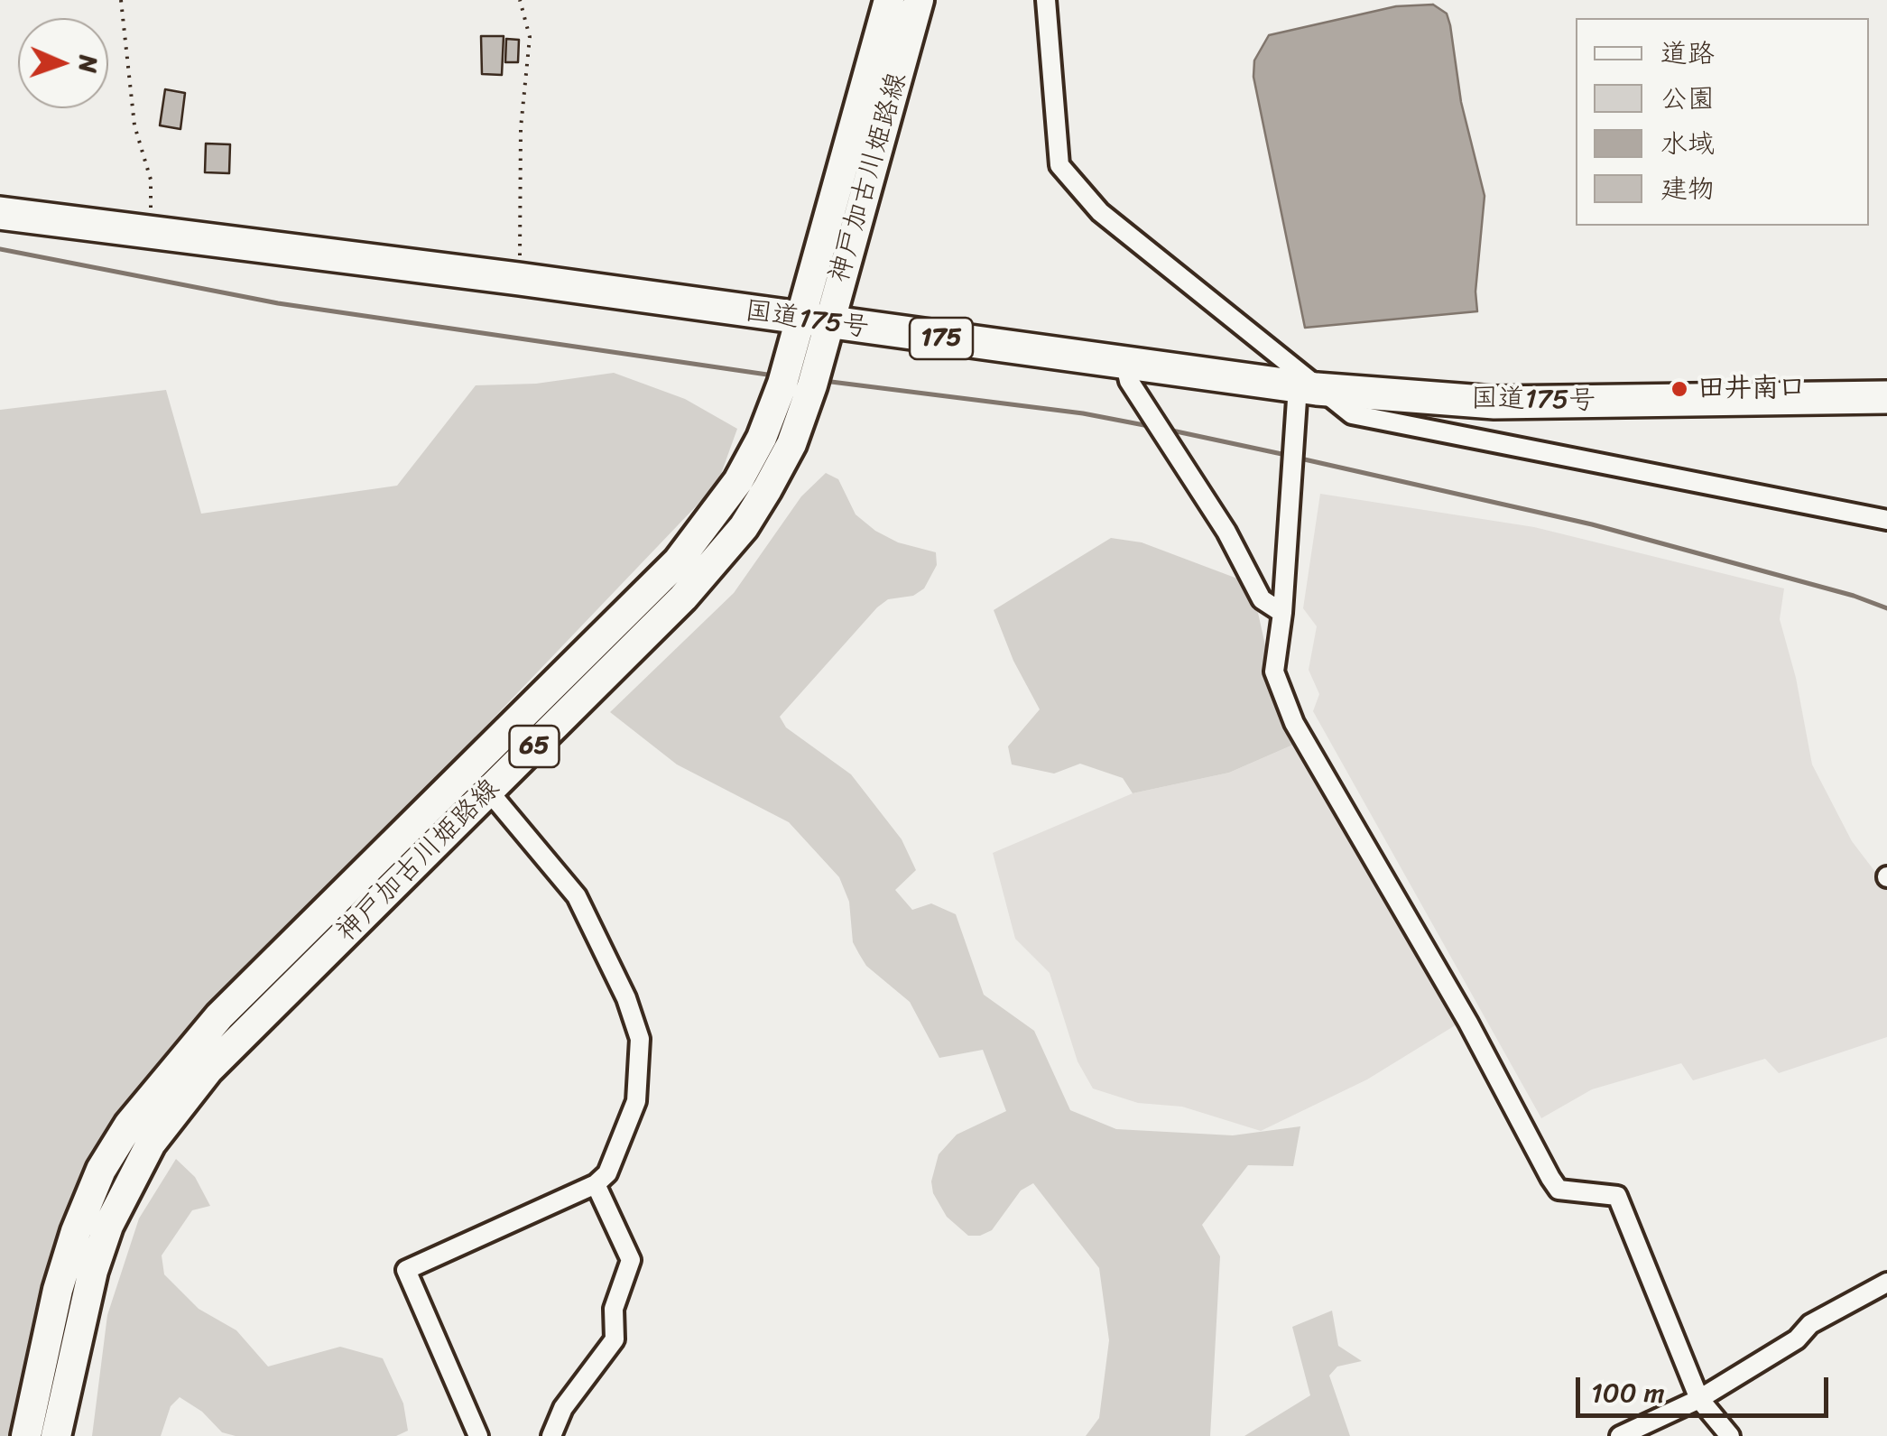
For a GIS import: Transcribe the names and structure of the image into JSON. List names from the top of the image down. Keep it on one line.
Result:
{"streets":{"highway":["国道175号","175"],"main road":["神戸加古川姫路線","65"]},"crossings":[["神戸加古川姫路線","国道175号"]],"places":["田井南口"],"legend":["道路","公園","水域","建物"],"scale_bar":"100 m","north":"right"}
